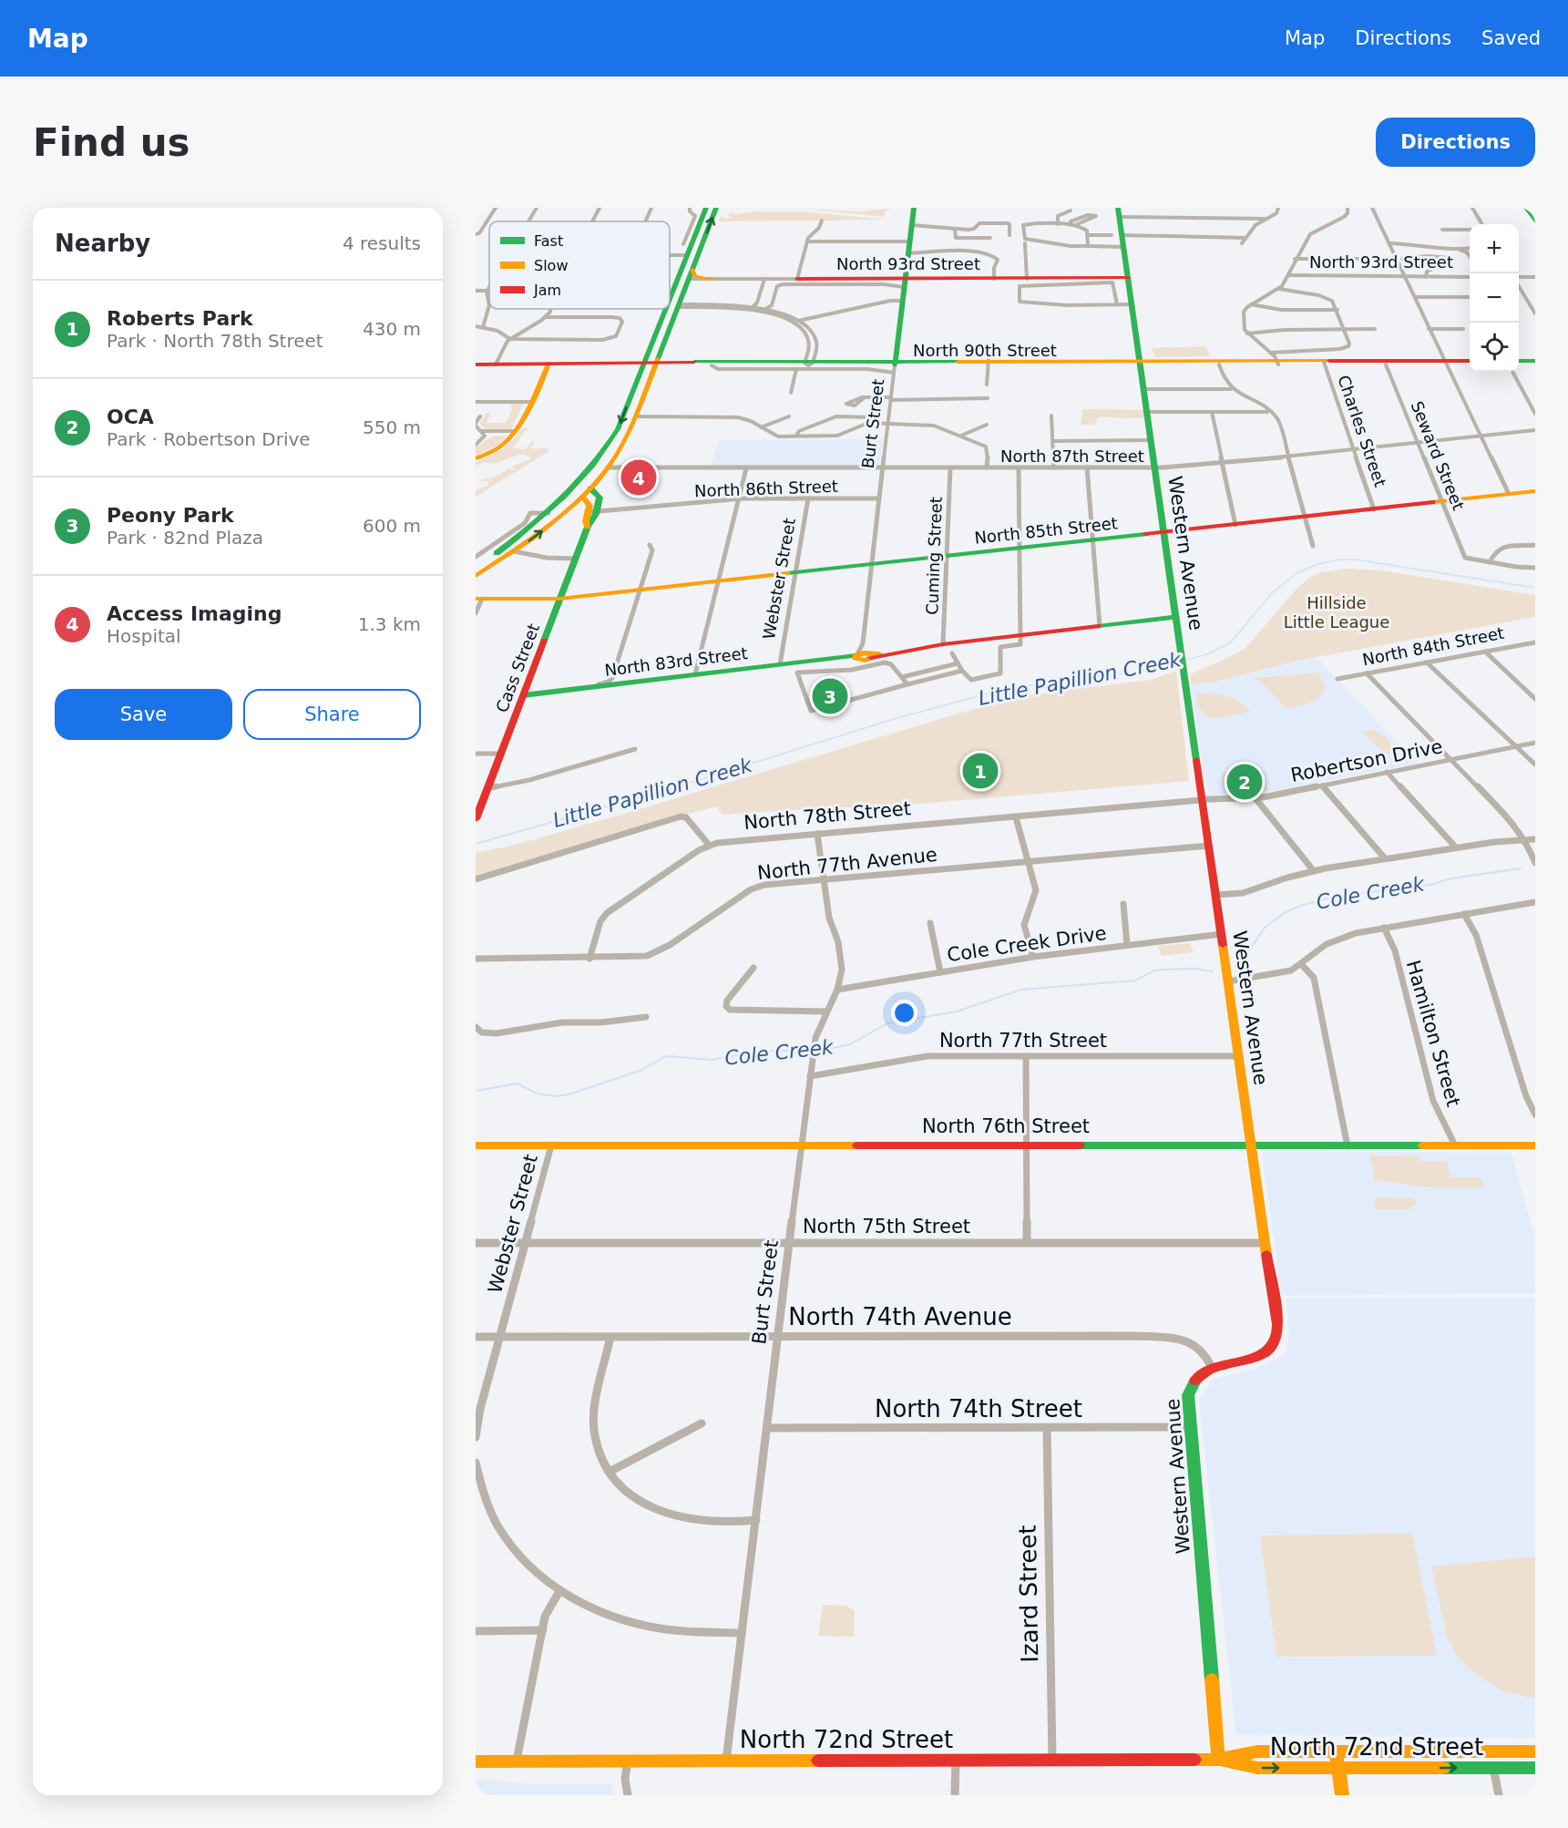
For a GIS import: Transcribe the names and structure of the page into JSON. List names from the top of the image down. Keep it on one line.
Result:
{"streets":{"main road":["North 93rd Street","North 90th Street","Burt Street","North 85th Street","Western Avenue","North 83rd Street","Cass Street","North 76th Street","North 72nd Street"],"street":["Charles Street","North 87th Street","Seward Street","North 86th Street","Cuming Street","Webster Street","North 84th Street","Robertson Drive","North 78th Street","North 77th Avenue","Cole Creek Drive","Hamilton Street","North 77th Street","North 75th Street","North 74th Avenue","North 74th Street","Izard Street"]},"crossings":[["North 93rd Street","Burt Street"],["North 93rd Street","Western Avenue"],["North 90th Street","Burt Street"],["North 90th Street","Charles Street"],["North 90th Street","Seward Street"],["North 90th Street","Western Avenue"],["Burt Street","North 87th Street"],["Burt Street","North 86th Street"],["Burt Street","North 85th Street"],["Burt Street","North 83rd Street"],["Burt Street","North 78th Street"],["Burt Street","North 77th Avenue"],["Burt Street","Cole Creek Drive"],["Burt Street","North 77th Street"],["Burt Street","North 76th Street"],["Burt Street","North 75th Street"],["Burt Street","North 74th Avenue"],["Burt Street","North 74th Street"],["Burt Street","North 72nd Street"],["Charles Street","North 87th Street"],["Charles Street","North 85th Street"],["North 87th Street","Seward Street"],["North 87th Street","Western Avenue"],["North 87th Street","Cuming Street"],["Seward Street","North 85th Street"],["North 86th Street","Webster Street"],["North 86th Street","Cass Street"],["North 85th Street","Western Avenue"],["North 85th Street","Cuming Street"],["North 85th Street","Webster Street"],["North 85th Street","Cass Street"],["Western Avenue","North 83rd Street"],["Western Avenue","Robertson Drive"],["Western Avenue","North 78th Street"],["Western Avenue","North 77th Avenue"],["Western Avenue","Cole Creek Drive"],["Western Avenue","North 77th Street"],["Western Avenue","North 76th Street"],["Western Avenue","North 75th Street"],["Western Avenue","North 74th Avenue"],["Western Avenue","North 74th Street"],["Western Avenue","North 72nd Street"],["Cuming Street","North 83rd Street"],["Webster Street","North 83rd Street"],["Webster Street","North 76th Street"],["Webster Street","North 75th Street"],["Webster Street","North 74th Avenue"],["North 83rd Street","Cass Street"],["Robertson Drive","North 78th Street"],["Hamilton Street","North 76th Street"],["North 74th Street","Izard Street"],["Izard Street","North 72nd Street"]],"water":["Little Papillion Creek","Cole Creek"],"parks":["Hillside Little League"],"legend":["Fast","Slow","Jam"],"page":{"header":"Map","nav":["Map","Directions","Saved"],"buttons":["Directions",["Save","Share"]],"title":"Find us","heading":["Nearby","4 results"],"map_buttons":["+","−"],"list":[{"mark":"1","name":"Roberts Park","note":"Park · North 78th Street","value":"430 m"},{"mark":"2","name":"OCA","note":"Park · Robertson Drive","value":"550 m"},{"mark":"3","name":"Peony Park","note":"Park · 82nd Plaza","value":"600 m"},{"mark":"4","name":"Access Imaging","note":"Hospital","value":"1.3 km"}],"pins":["4","3","1","2"]}}
